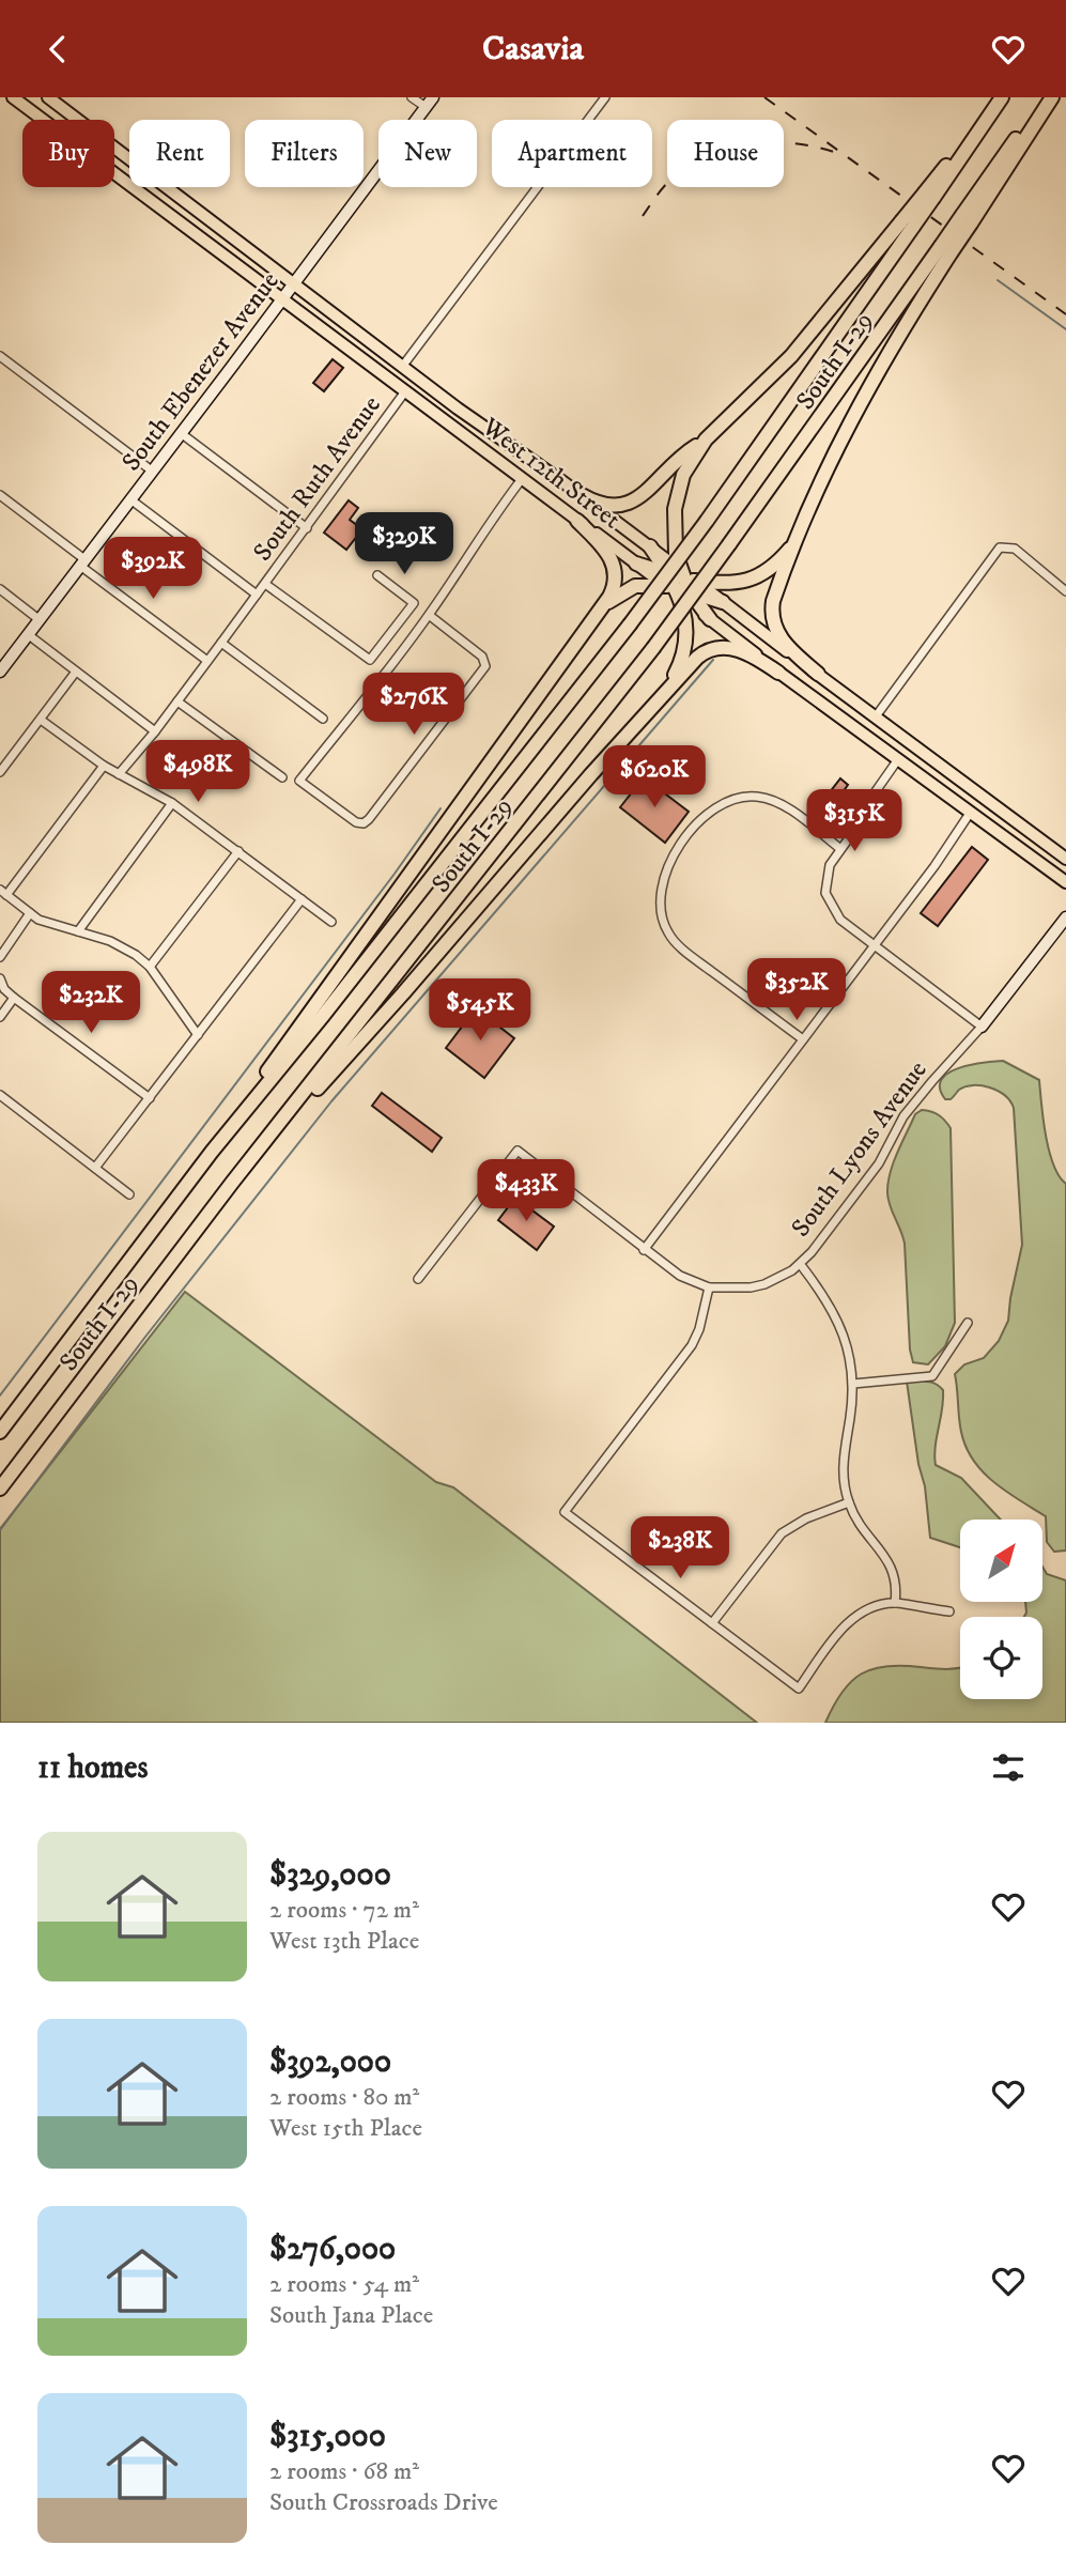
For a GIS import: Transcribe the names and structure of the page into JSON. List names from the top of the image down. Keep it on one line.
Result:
{"streets":{"highway":["South I-29"],"main road":["West 12th Street"],"street":["South Ebenezer Avenue","South Ruth Avenue","South Lyons Avenue"]},"crossings":[["South Ebenezer Avenue","West 12th Street"],["West 12th Street","South Ruth Avenue"]],"north":"top right","page":{"header":"Casavia","chip":["Buy","Rent","Filters","New","Apartment","House"],"price":["$329K","$392K","$276K","$498K","$620K","$315K","$352K","$232K","$545K","$433K","$238K"],"heading":"11 homes","list":[{"name":"$329,000","note":"2 rooms · 72 m² · West 13th Place"},{"name":"$392,000","note":"2 rooms · 80 m² · West 15th Place"},{"name":"$276,000","note":"2 rooms · 54 m² · South Jana Place"},{"name":"$315,000","note":"2 rooms · 68 m² · South Crossroads Drive"}]}}
